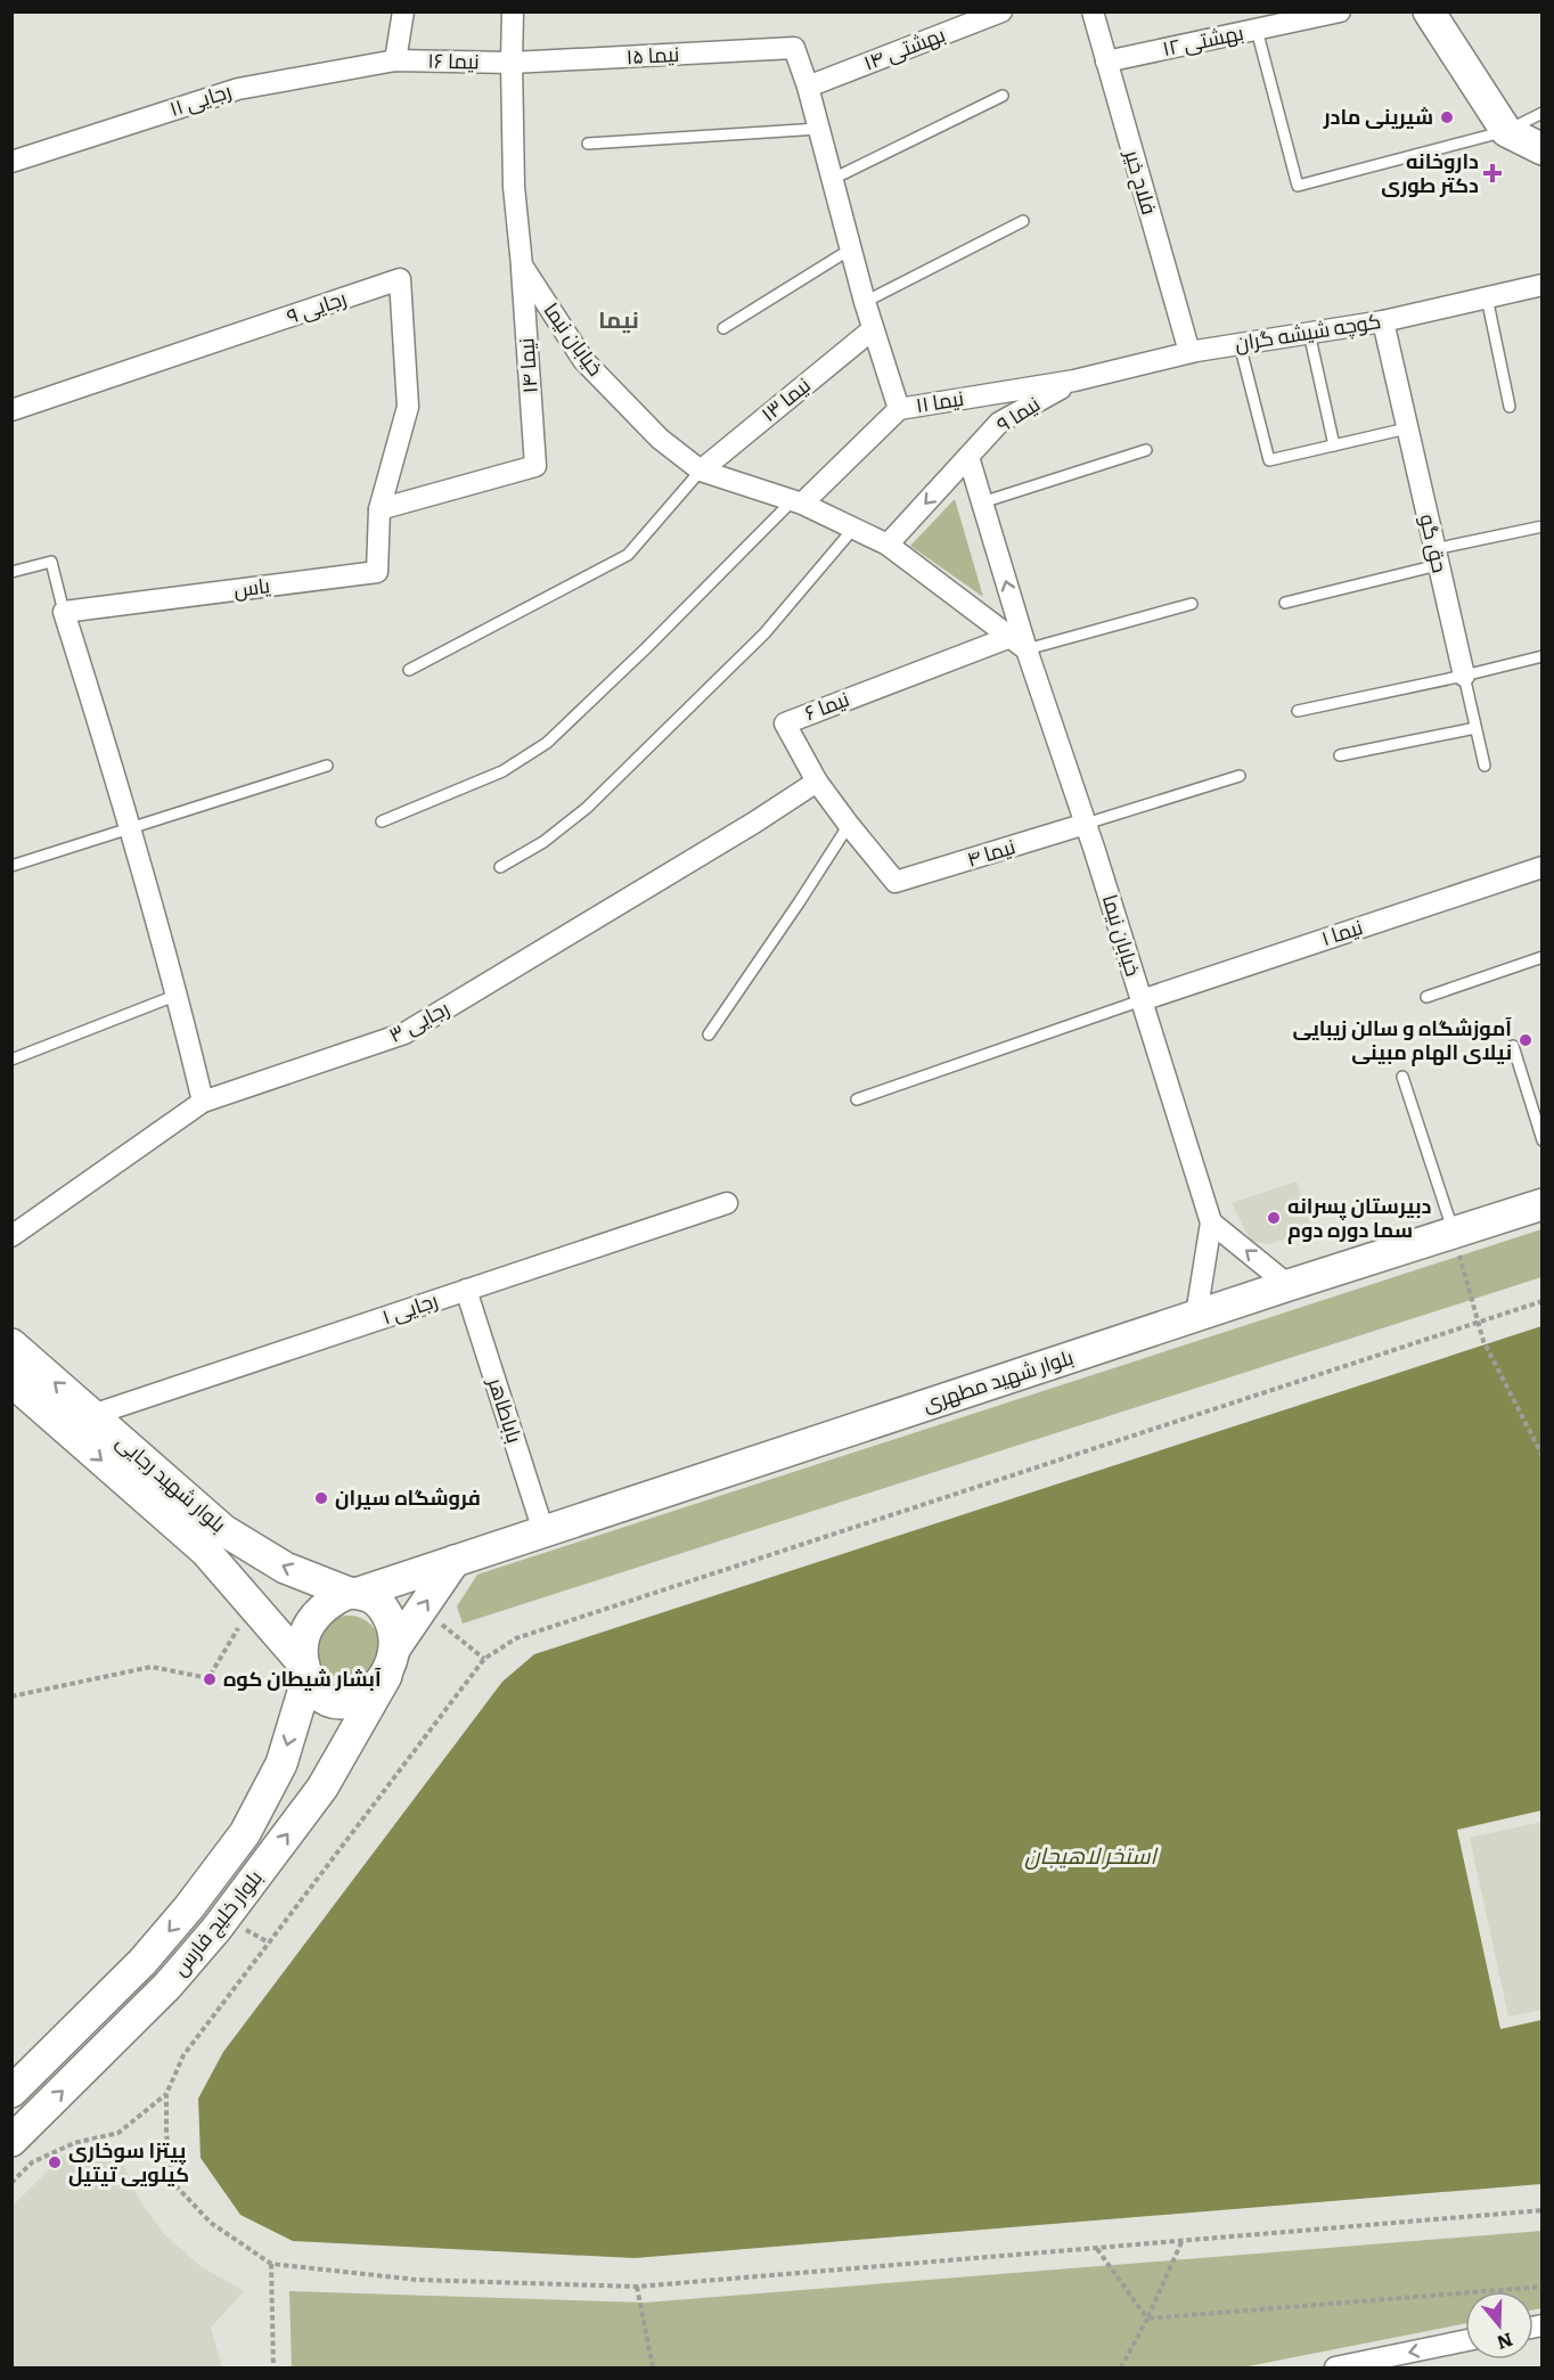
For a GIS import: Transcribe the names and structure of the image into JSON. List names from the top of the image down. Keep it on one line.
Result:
{"streets":{"main road":["بلوار شهید مطهری","بلوار شهید رجایی","بلوار خلیج فارس"],"street":["بهشتی ۱۲","بهشتی ۱۴","نیما ۱۵","نیما ۱۶","رجایی ۱۱","فلاح خیر","رجایی ۹","کوچه شیشه گران","خیابان نیما","نیما ۱۴","نیما ۱۳","نیما ۱۱","نیما ۹","حق گو","یاس","نیما ۶","نیما ۴","نیما ۱","رجایی ۳","رجایی ۱","باباطاهر"]},"crossings":[["بهشتی ۱۲","فلاح خیر"],["بهشتی ۱۴","نیما ۱۵"],["نیما ۱۵","نیما ۱۶"],["نیما ۱۵","خیابان نیما"],["نیما ۱۶","رجایی ۱۱"],["نیما ۱۶","خیابان نیما"],["فلاح خیر","کوچه شیشه گران"],["رجایی ۹","نیما ۱۴"],["رجایی ۹","یاس"],["کوچه شیشه گران","نیما ۱۱"],["کوچه شیشه گران","نیما ۹"],["کوچه شیشه گران","حق گو"],["خیابان نیما","نیما ۱۴"],["خیابان نیما","نیما ۱۳"],["خیابان نیما","نیما ۱۱"],["خیابان نیما","نیما ۹"],["خیابان نیما","نیما ۶"],["خیابان نیما","نیما ۴"],["خیابان نیما","نیما ۱"],["خیابان نیما","بلوار شهید مطهری"],["نیما ۱۴","یاس"],["نیما ۱۱","نیما ۹"],["نیما ۶","نیما ۴"],["نیما ۶","رجایی ۳"],["رجایی ۱","باباطاهر"],["رجایی ۱","بلوار شهید رجایی"],["بلوار شهید مطهری","باباطاهر"],["بلوار شهید مطهری","بلوار شهید رجایی"],["بلوار شهید مطهری","بلوار خلیج فارس"],["بلوار شهید رجایی","بلوار خلیج فارس"]],"one_way":["نیما ۹"],"districts":["نیما"],"water":["استخر لاهیجان"],"places":{"other":["شیرینی مادر","آموزشگاه و سالن زیبایی نیلای الهام مبینی","دبیرستان پسرانه سما دوره دوم","فروشگاه سیران","آبشار شیطان کوه","پیتزا سوخاری کیلویی تیتیل"],"health":["داروخانه دکتر طوری"]},"north":"bottom"}
